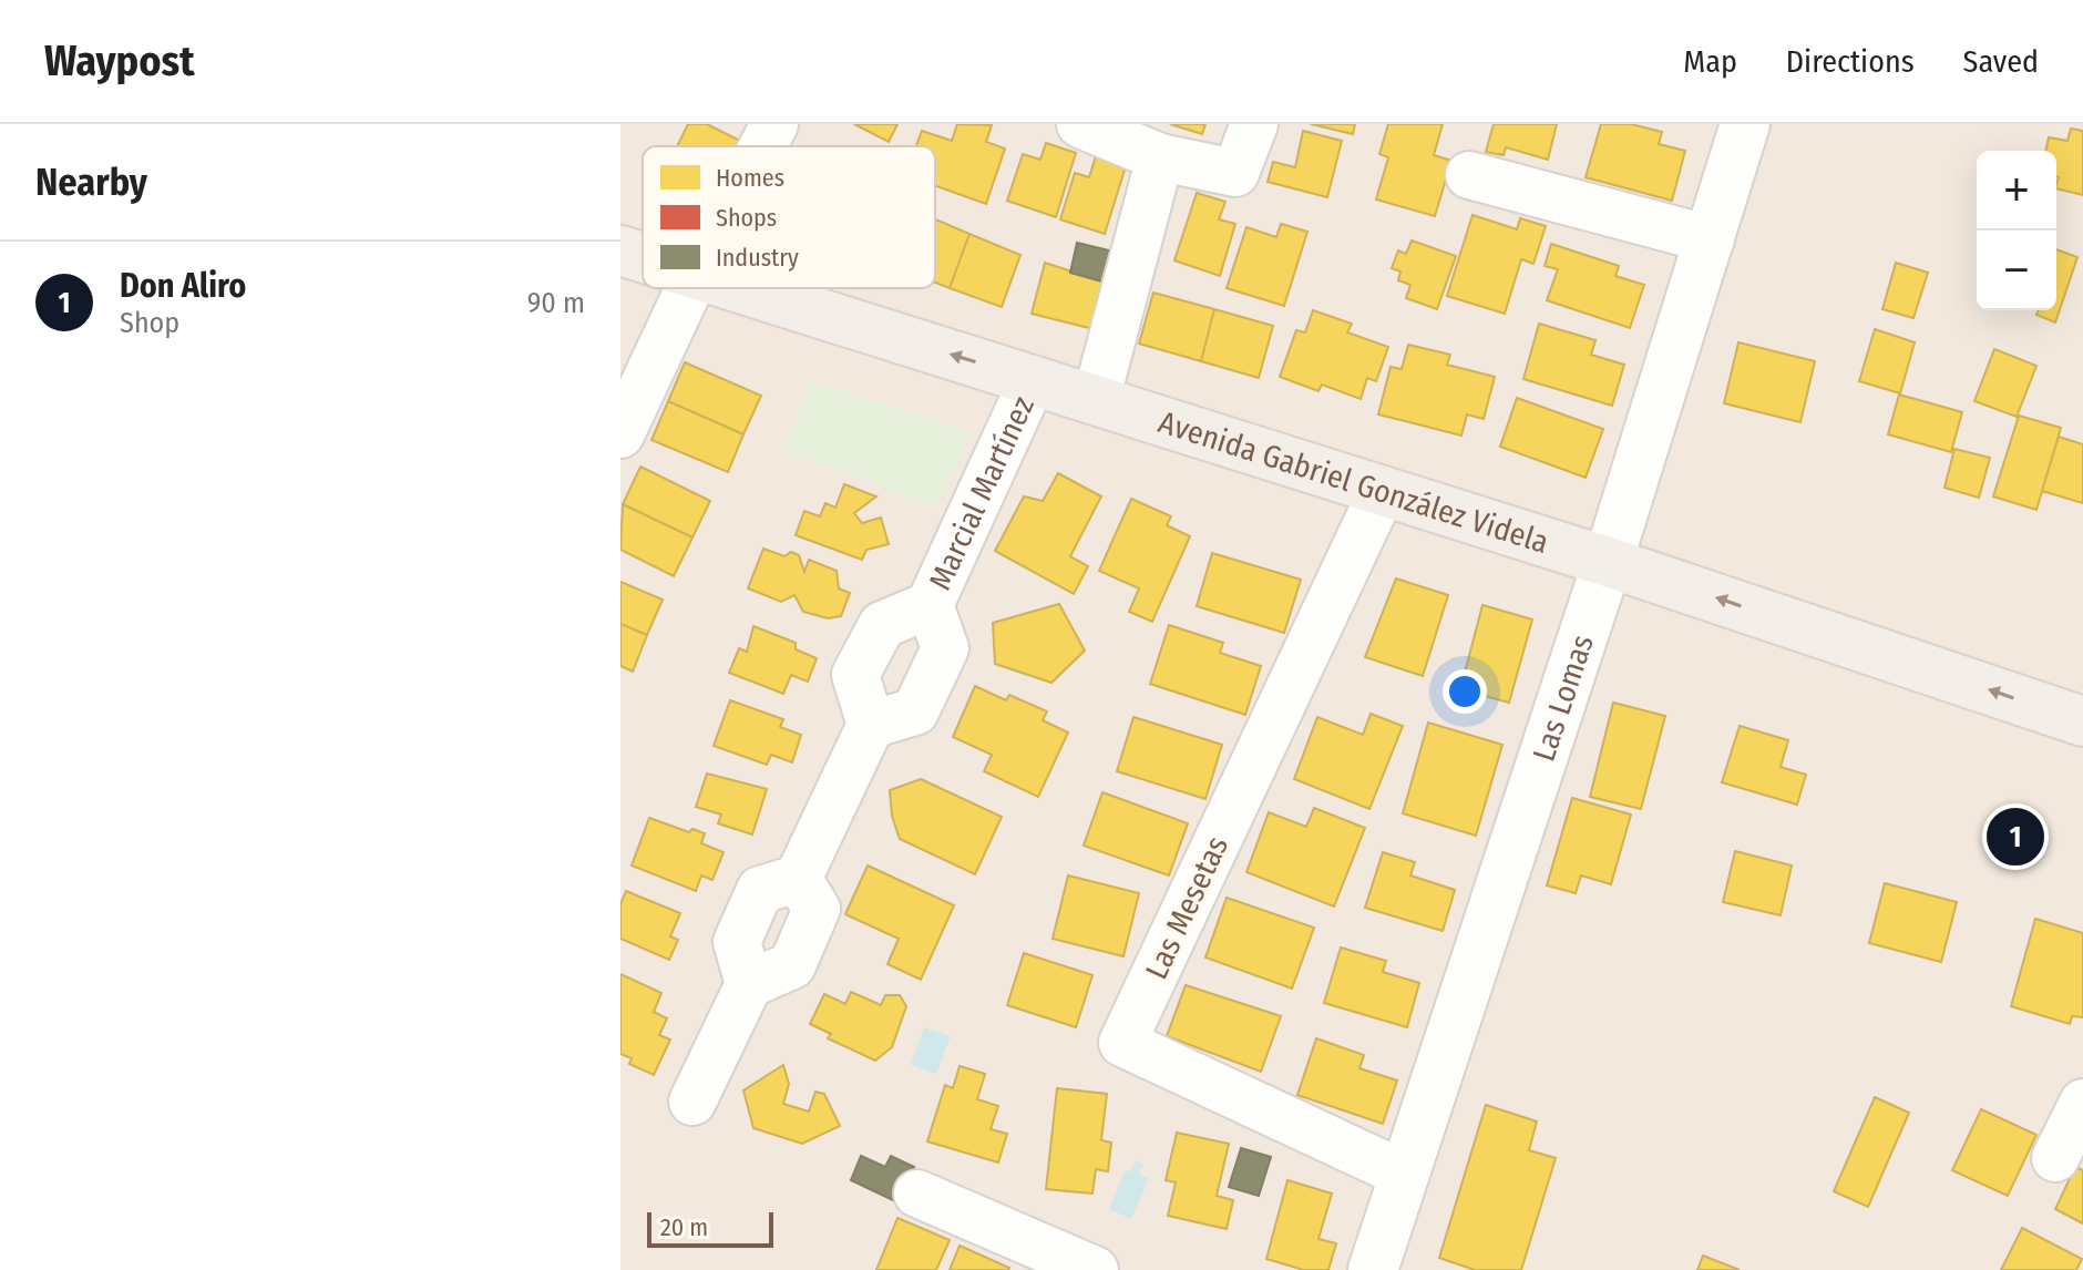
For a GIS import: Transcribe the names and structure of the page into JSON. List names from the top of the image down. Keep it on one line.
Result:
{"streets":{"main road":["Avenida Gabriel González Videla"],"street":["Marcial Martínez","Las Lomas","Las Mesetas"]},"crossings":[["Avenida Gabriel González Videla","Marcial Martínez"],["Avenida Gabriel González Videla","Las Lomas"],["Avenida Gabriel González Videla","Las Mesetas"],["Las Lomas","Las Mesetas"]],"one_way":["Avenida Gabriel González Videla"],"legend":["Homes","Shops","Industry"],"scale_bar":"20 m","page":{"header":"Waypost","nav":["Map","Directions","Saved"],"heading":"Nearby","map_buttons":["+","−"],"list":[{"mark":"1","name":"Don Aliro","note":"Shop","value":"90 m"}],"pins":"1","scale":"20 m"}}
